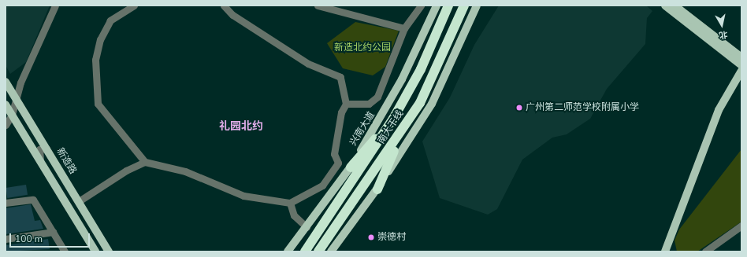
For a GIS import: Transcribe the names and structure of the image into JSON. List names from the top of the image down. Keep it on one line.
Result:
{"streets":{"highway":["南大干线"],"main road":["兴南大道","新造路"]},"districts":["礼园北约"],"parks":["新造北约公园"],"places":["广州第二师范学校附属小学","崇德村"],"scale_bar":"100 m","north":"bottom"}
